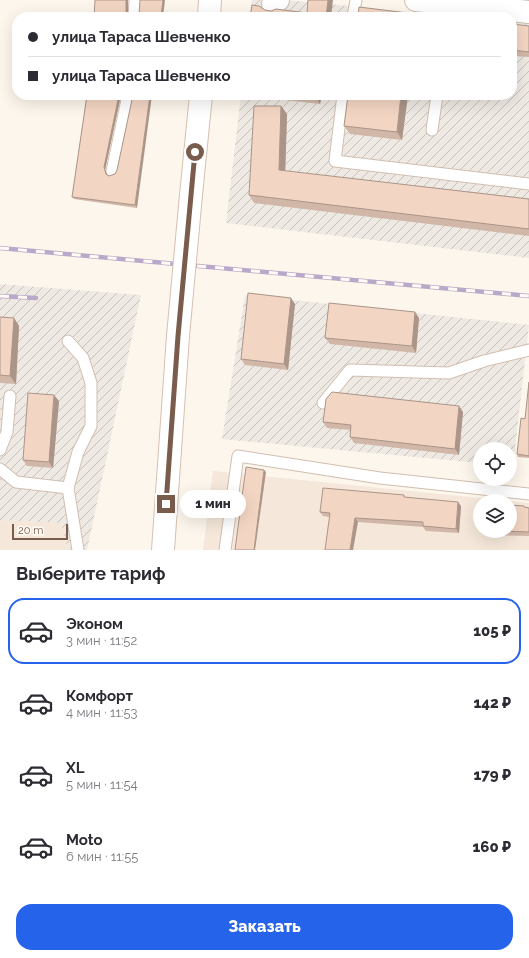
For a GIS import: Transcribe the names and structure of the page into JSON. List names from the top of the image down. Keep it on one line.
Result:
{"scale_bar":"20 m","page":{"banner":["улица Тараса Шевченко","улица Тараса Шевченко"],"bubble":"1 мин","scale":"20 m","heading":"Выберите тариф","list":[{"name":"Эконом","note":"3 мин · 11:52","value":"105 ₽"},{"name":"Комфорт","note":"4 мин · 11:53","value":"142 ₽"},{"name":"XL","note":"5 мин · 11:54","value":"179 ₽"},{"name":"Moto","note":"6 мин · 11:55","value":"160 ₽"}],"buttons":"Заказать"}}
